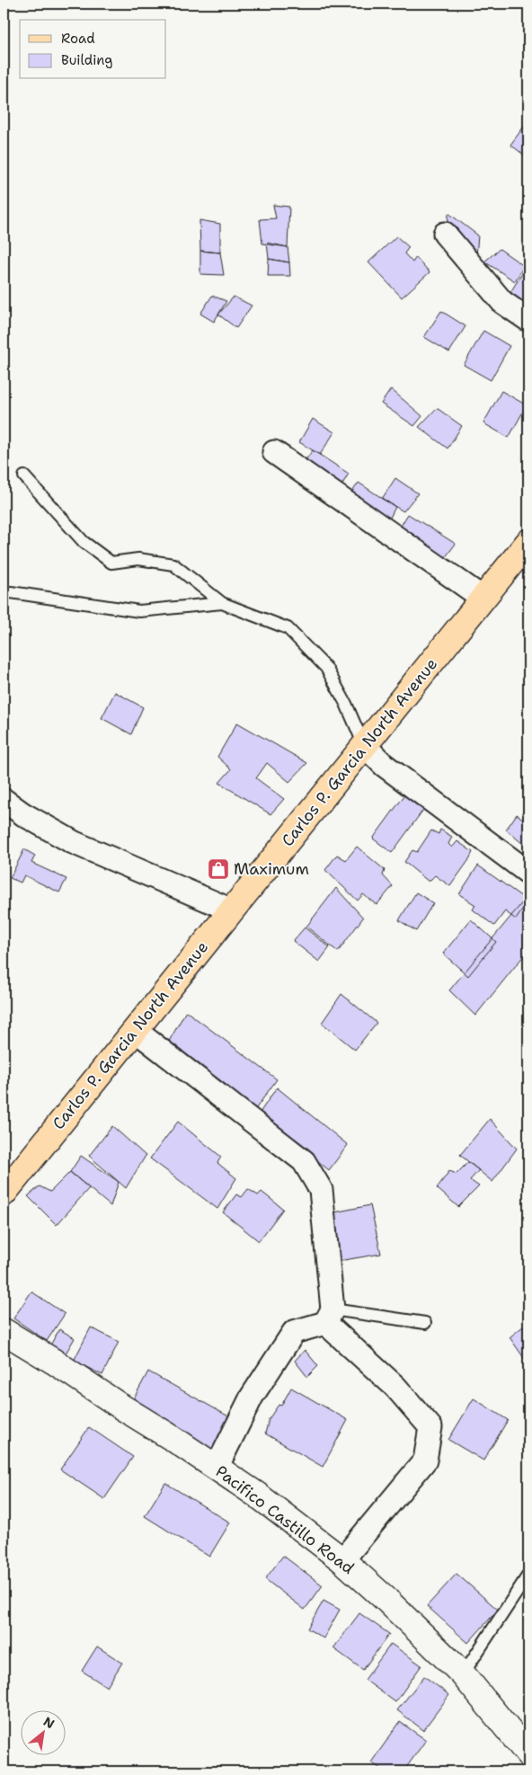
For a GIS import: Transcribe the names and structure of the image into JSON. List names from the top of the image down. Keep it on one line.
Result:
{"streets":{"main road":["Carlos P. Garcia North Avenue","Pacifico Castillo Road"]},"places":{"shop":["Maximum"]},"legend":["Road","Building"],"north":"top right"}
